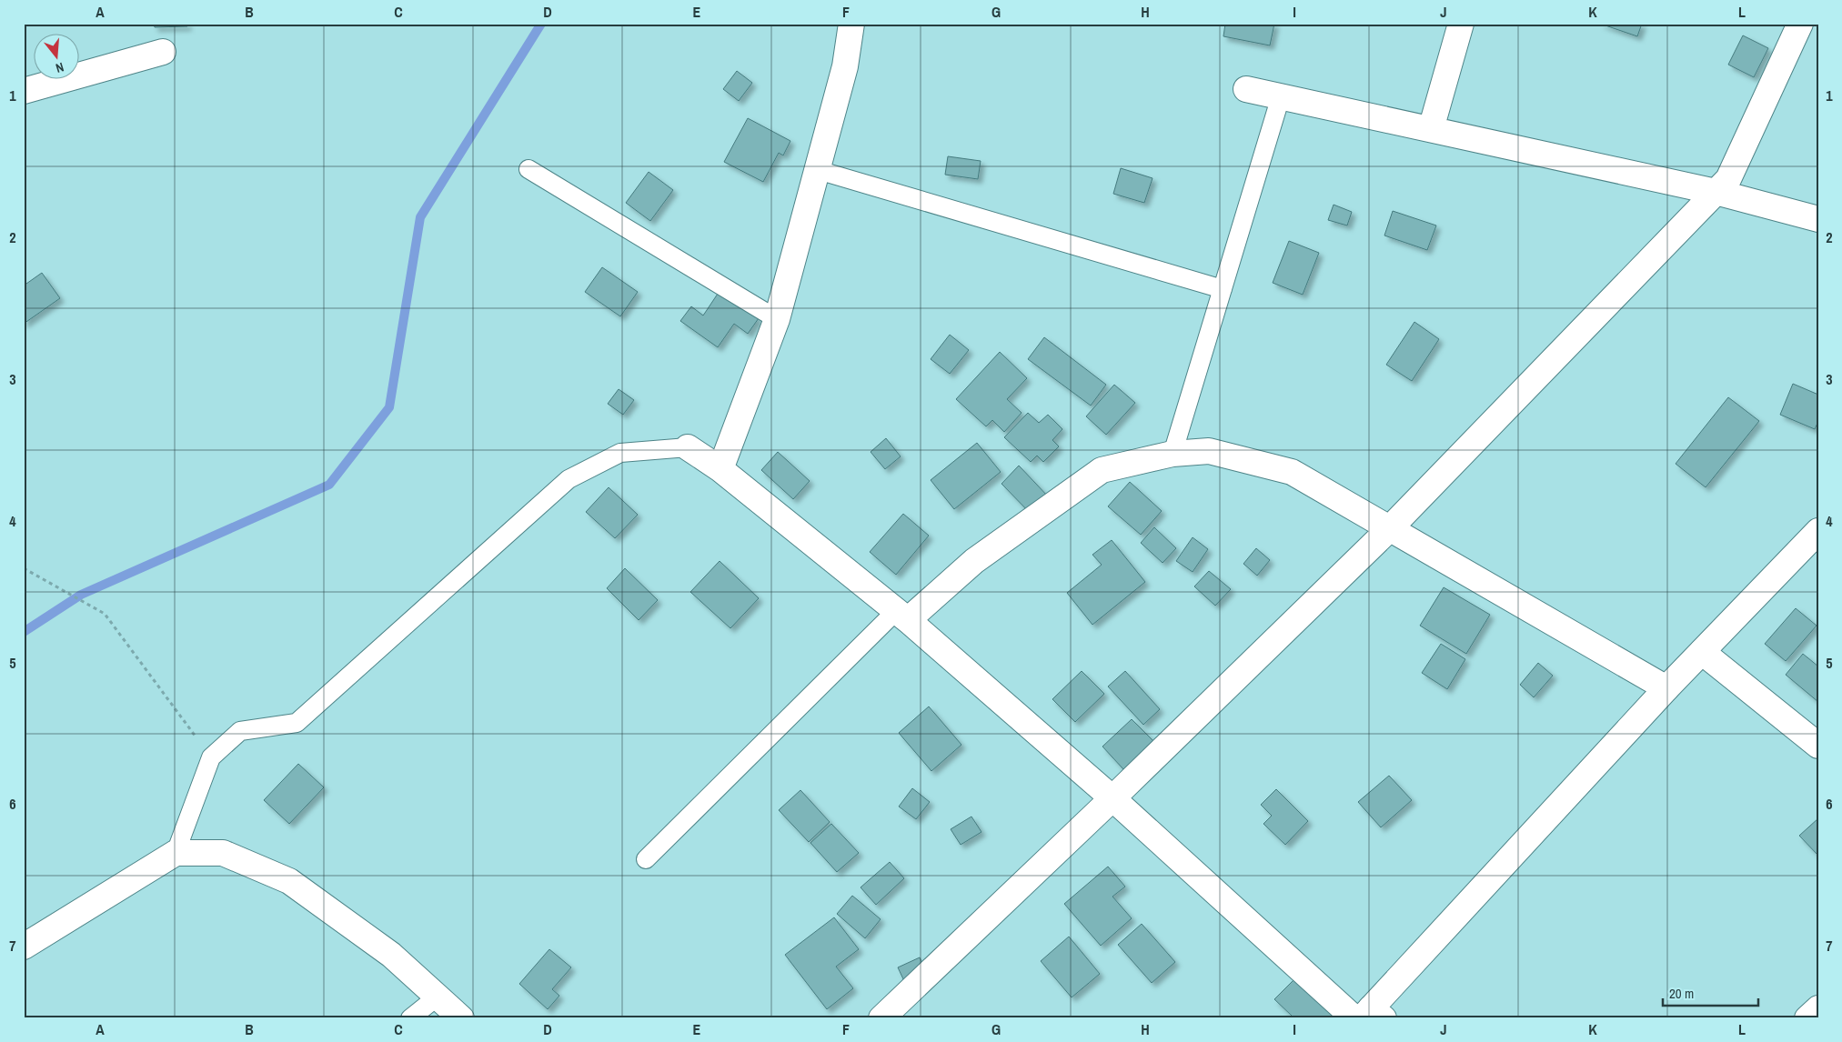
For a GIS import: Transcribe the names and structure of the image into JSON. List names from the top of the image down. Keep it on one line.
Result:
{"scale_bar":"20 m","north":"bottom","grid":{"columns":["A","B","C","D","E","F","G","H","I","J","K","L"],"rows":["1","2","3","4","5","6","7"]}}
